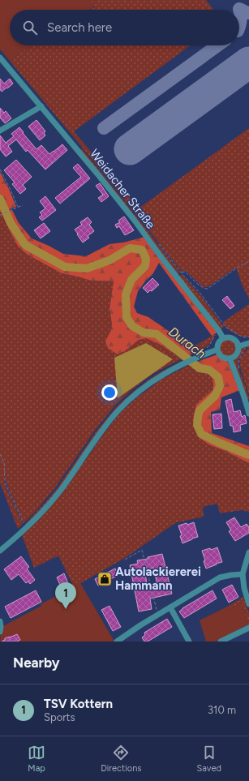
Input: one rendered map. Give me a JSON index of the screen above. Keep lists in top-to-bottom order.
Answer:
{
  "streets": {
    "street": ["Weidacher Straße"]
  },
  "water": ["Durach"],
  "places": {
    "shop": ["Autolackiererei Hammann"]
  },
  "page": {
    "search": "Search here",
    "pins": "1",
    "heading": "Nearby",
    "list": [
      {
        "mark": "1",
        "name": "TSV Kottern",
        "note": "Sports",
        "value": "310 m"
      }
    ],
    "nav": ["Map", "Directions", "Saved"]
  }
}
